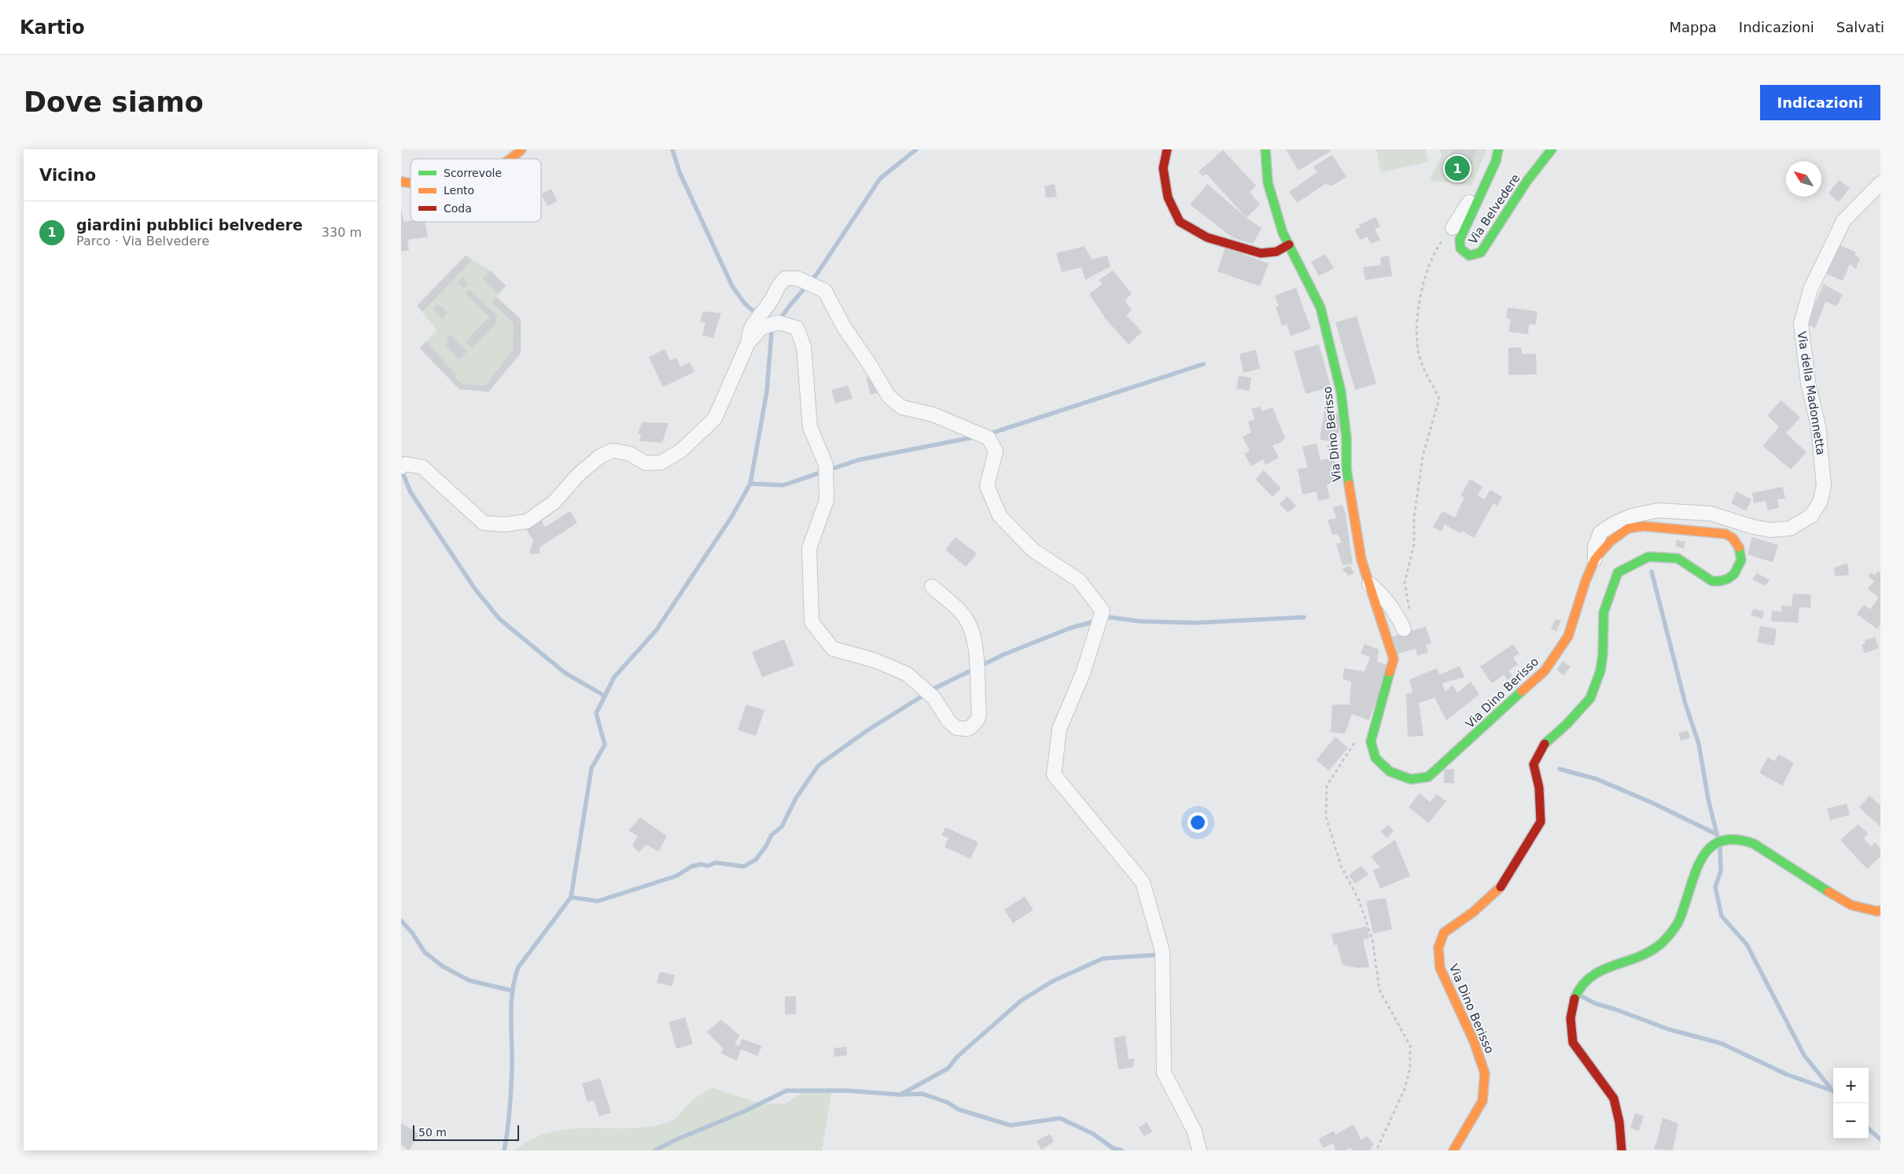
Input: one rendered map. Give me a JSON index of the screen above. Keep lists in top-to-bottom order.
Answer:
{
  "streets": {
    "street": ["Via Belvedere", "Via della Madonnetta", "Via Dino Berisso"]
  },
  "crossings": [
    ["Via della Madonnetta", "Via Dino Berisso"]
  ],
  "legend": ["Scorrevole", "Lento", "Coda"],
  "scale_bar": "50 m",
  "north": "top left",
  "page": {
    "header": "Kartio",
    "nav": ["Mappa", "Indicazioni", "Salvati"],
    "buttons": "Indicazioni",
    "title": "Dove siamo",
    "heading": "Vicino",
    "pins": "1",
    "list": [
      {
        "mark": "1",
        "name": "giardini pubblici belvedere",
        "note": "Parco · Via Belvedere",
        "value": "330 m"
      }
    ],
    "map_buttons": ["+", "−"],
    "scale": "50 m"
  }
}
